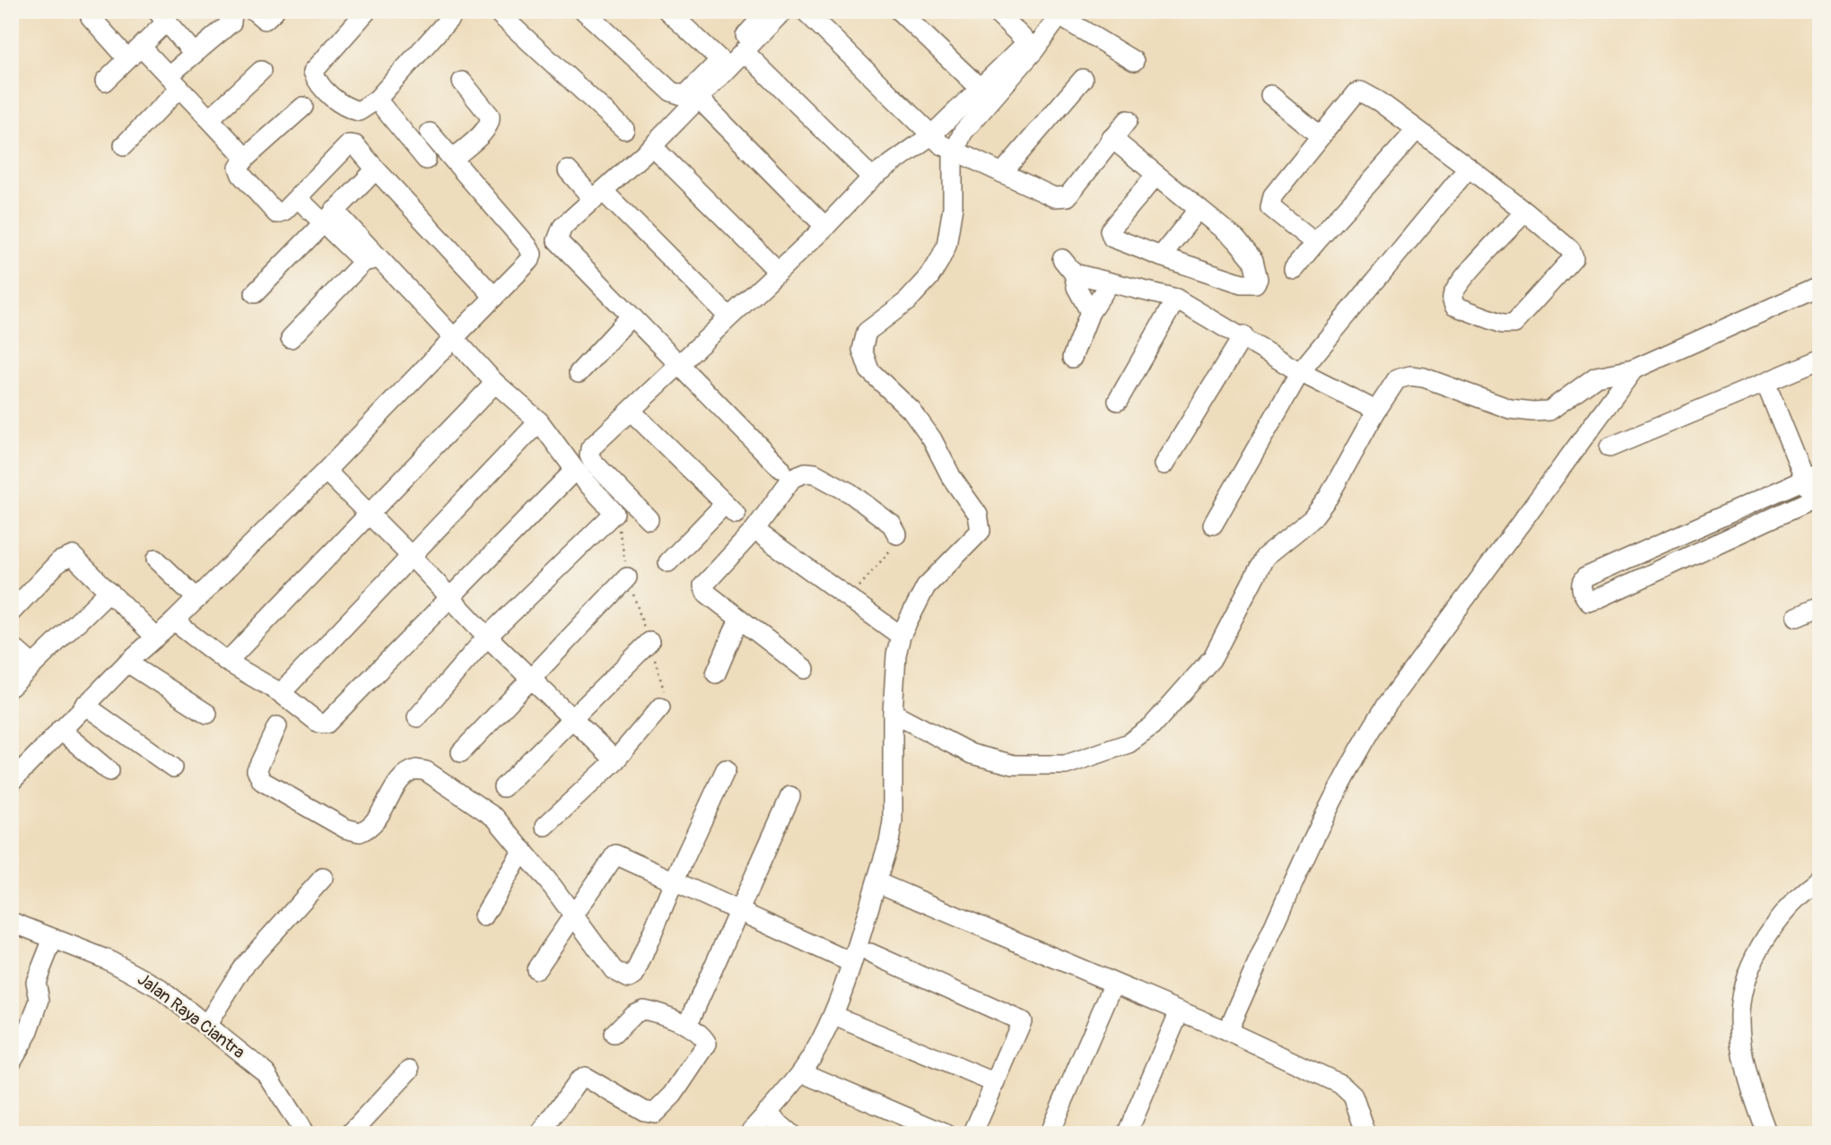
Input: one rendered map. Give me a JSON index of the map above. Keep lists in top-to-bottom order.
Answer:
{
  "streets": {
    "street": ["Jalan Raya Ciantra"]
  }
}
